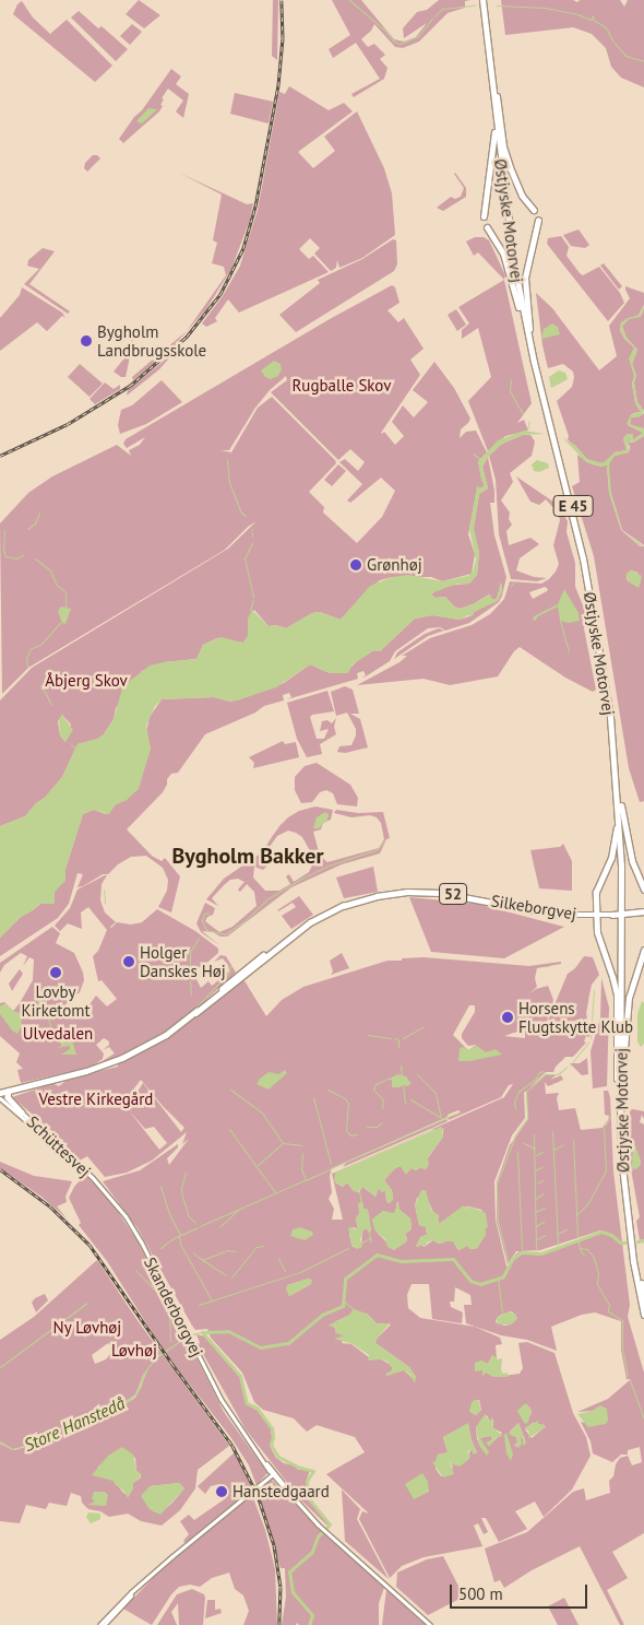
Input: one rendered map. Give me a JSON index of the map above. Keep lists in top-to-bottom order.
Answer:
{
  "streets": {
    "highway": ["Østjyske Motorvej", "E 45"],
    "main road": [
      "52",
      "Silkeborgvej",
      "Schüttesvej",
      "Skanderborgvej"
    ]
  },
  "crossings": [
    ["Silkeborgvej", "Schüttesvej"],
    ["Schüttesvej", "Skanderborgvej"]
  ],
  "districts": ["Bygholm Bakker"],
  "water": ["Store Hanstedå"],
  "parks": [
    "Rugballe Skov",
    "Åbjerg Skov",
    "Ulvedalen",
    "Vestre Kirkegård",
    "Ny Løvhøj",
    "Løvhøj"
  ],
  "places": [
    "Bygholm Landbrugsskole",
    "Grønhøj",
    "Holger Danskes Høj",
    "Lovby Kirketomt",
    "Horsens Flugtskytte Klub",
    "Hanstedgaard"
  ],
  "scale_bar": "500 m"
}
